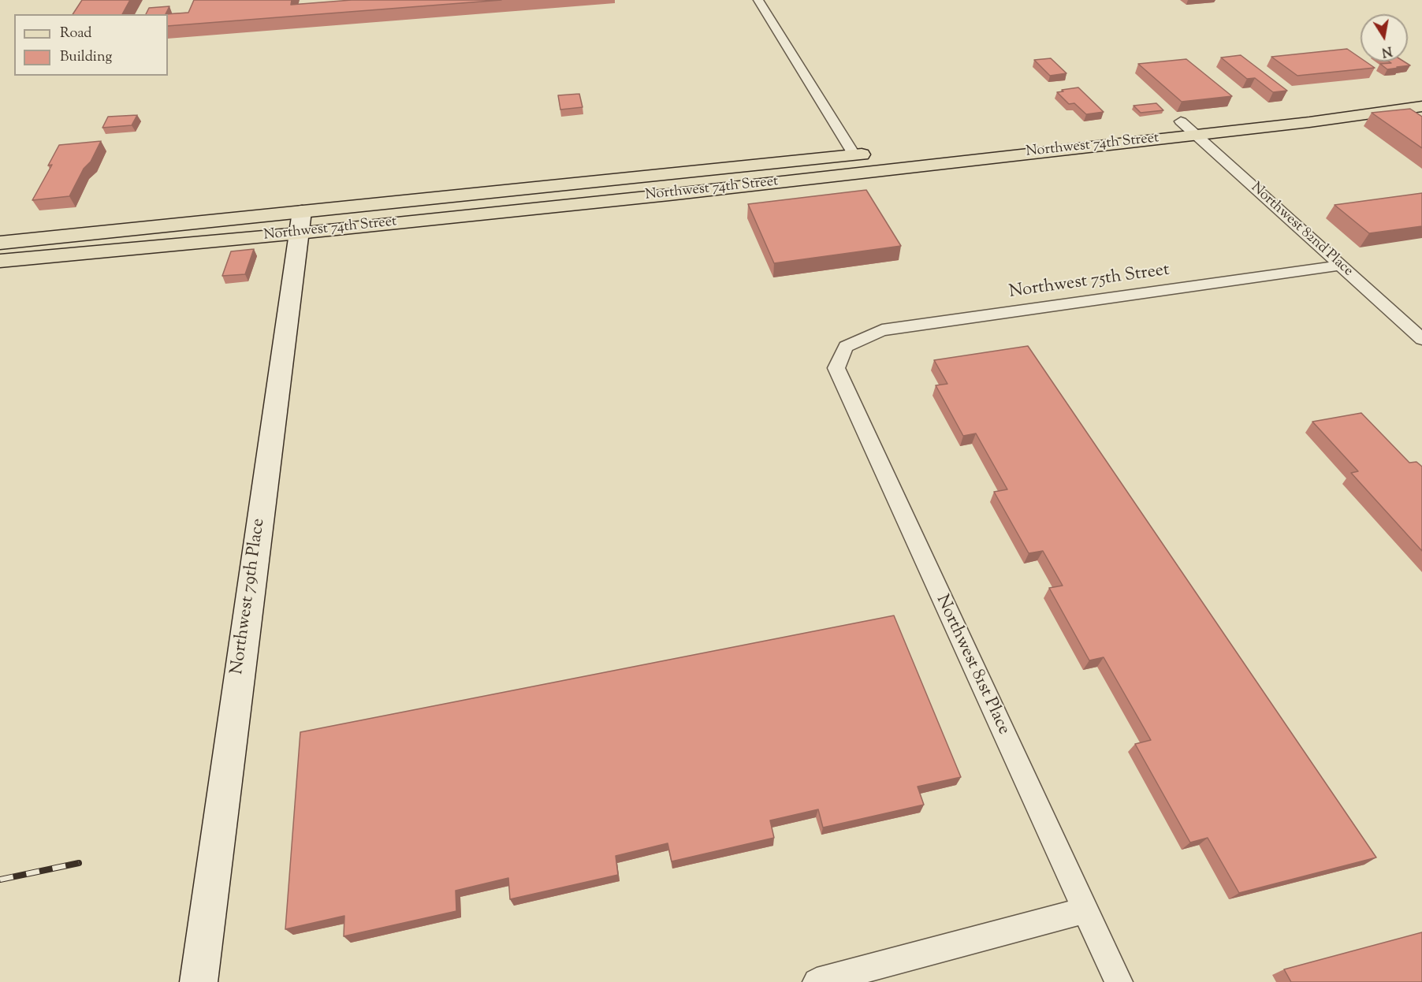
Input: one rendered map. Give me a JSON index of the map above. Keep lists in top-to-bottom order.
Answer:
{
  "streets": {
    "main road": ["Northwest 74th Street", "Northwest 79th Place"],
    "street": ["Northwest 82nd Place", "Northwest 75th Street", "Northwest 81st Place"]
  },
  "crossings": [
    ["Northwest 74th Street", "Northwest 82nd Place"],
    ["Northwest 74th Street", "Northwest 79th Place"],
    ["Northwest 82nd Place", "Northwest 75th Street"],
    ["Northwest 75th Street", "Northwest 81st Place"]
  ],
  "legend": ["Road", "Building"],
  "north": "bottom"
}
